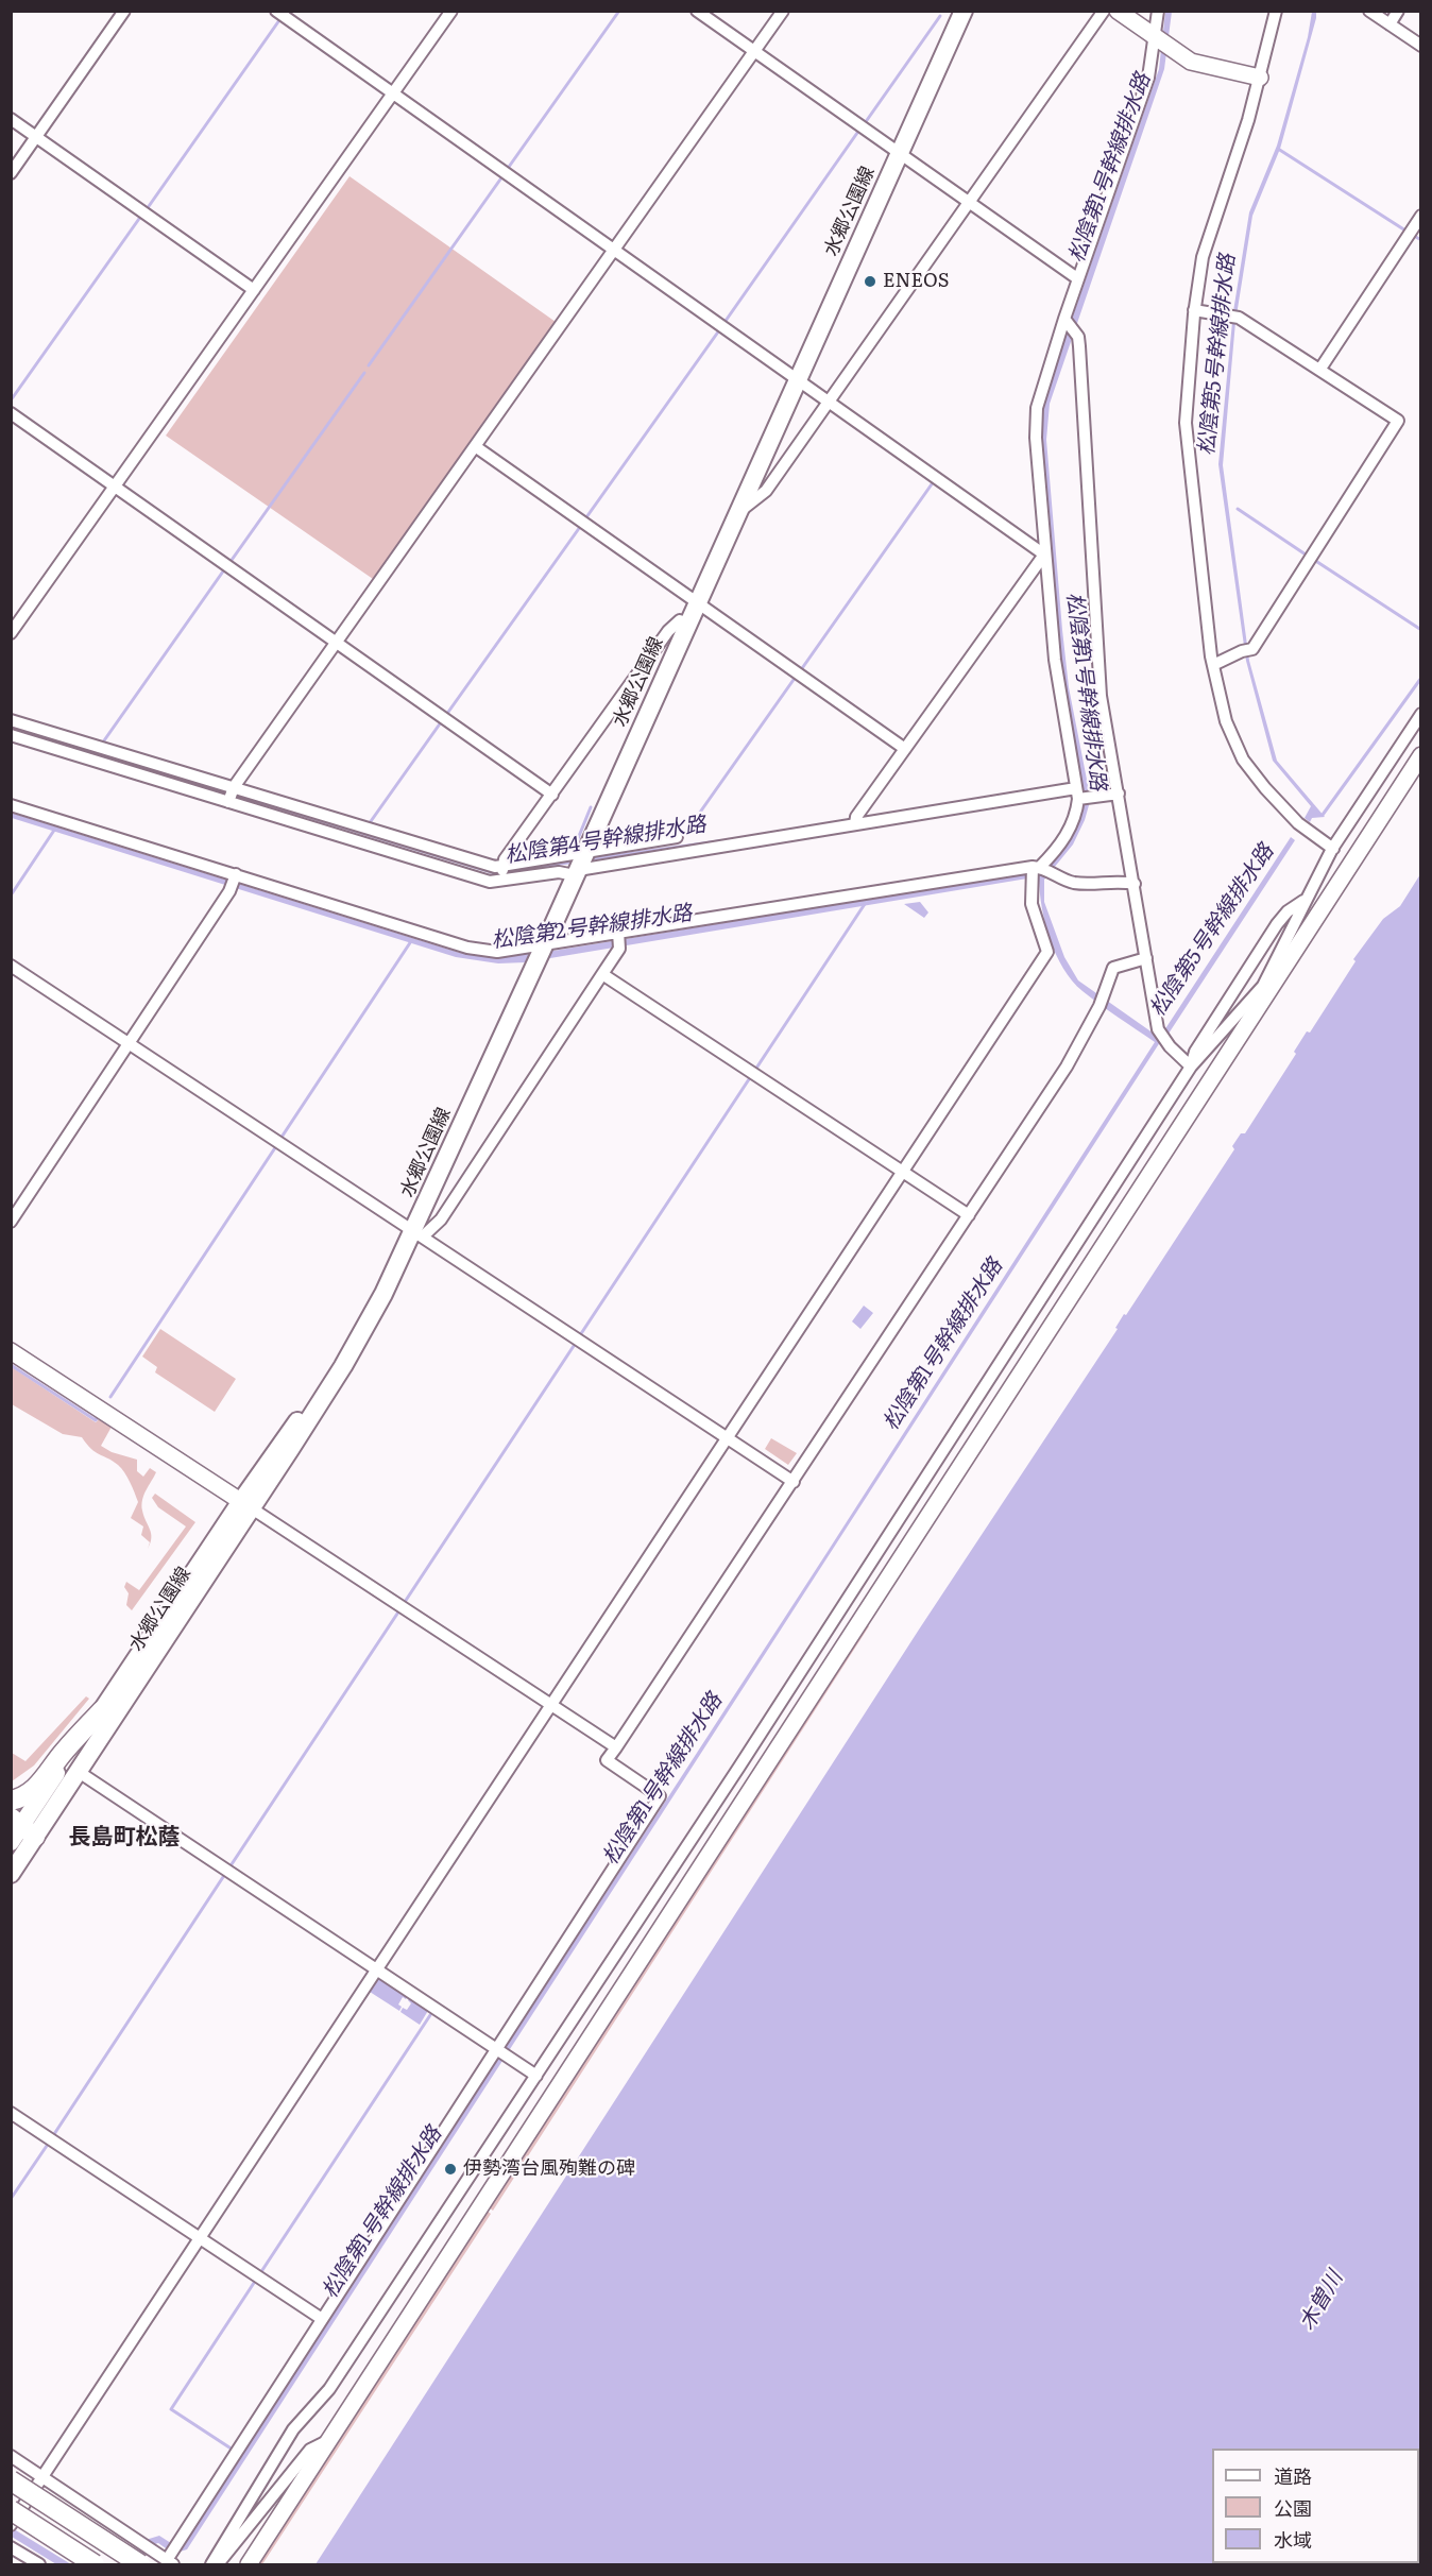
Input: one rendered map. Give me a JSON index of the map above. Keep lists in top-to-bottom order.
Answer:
{
  "streets": {
    "main road": ["水郷公園線"]
  },
  "districts": ["長島町松蔭"],
  "water": [
    "松陰第1号幹線排水路",
    "松陰第5号幹線排水路",
    "松陰第4号幹線排水路",
    "松陰第2号幹線排水路",
    "木曽川"
  ],
  "places": ["ENEOS", "伊勢湾台風殉難の碑"],
  "legend": ["道路", "公園", "水域"]
}
